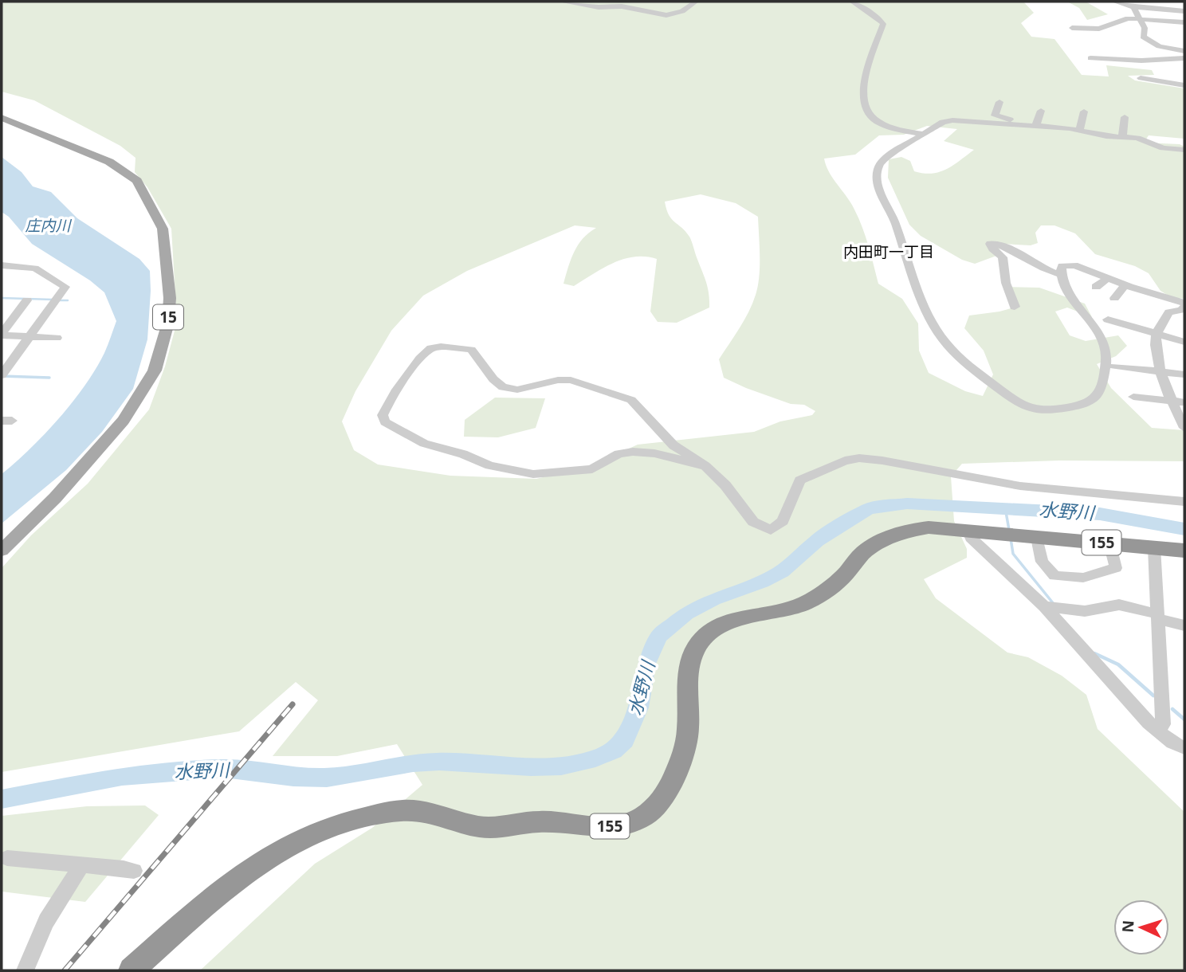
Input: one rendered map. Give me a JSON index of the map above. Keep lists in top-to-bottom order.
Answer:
{
  "streets": {
    "highway": ["155"],
    "main road": ["15"]
  },
  "districts": ["内田町一丁目"],
  "water": ["庄内川", "水野川"],
  "north": "left"
}
